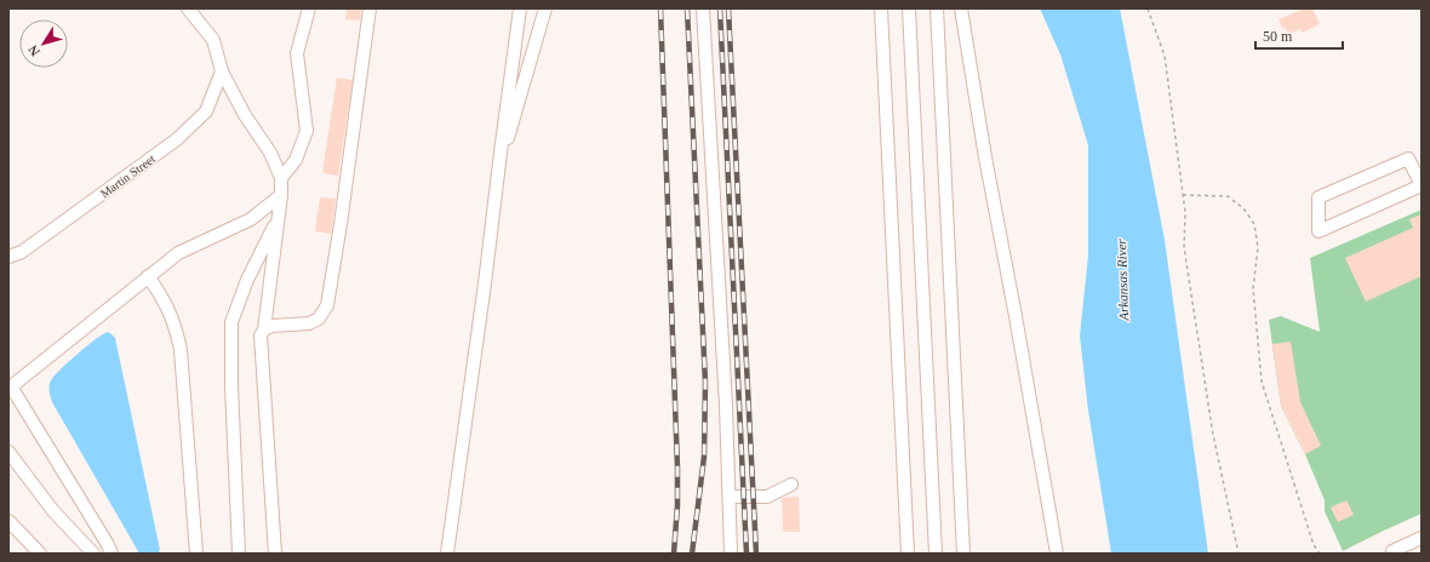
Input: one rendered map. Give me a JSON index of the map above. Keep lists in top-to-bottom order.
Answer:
{
  "streets": {
    "street": ["Martin Street"]
  },
  "water": ["Arkansas River"],
  "scale_bar": "50 m",
  "north": "bottom left"
}
